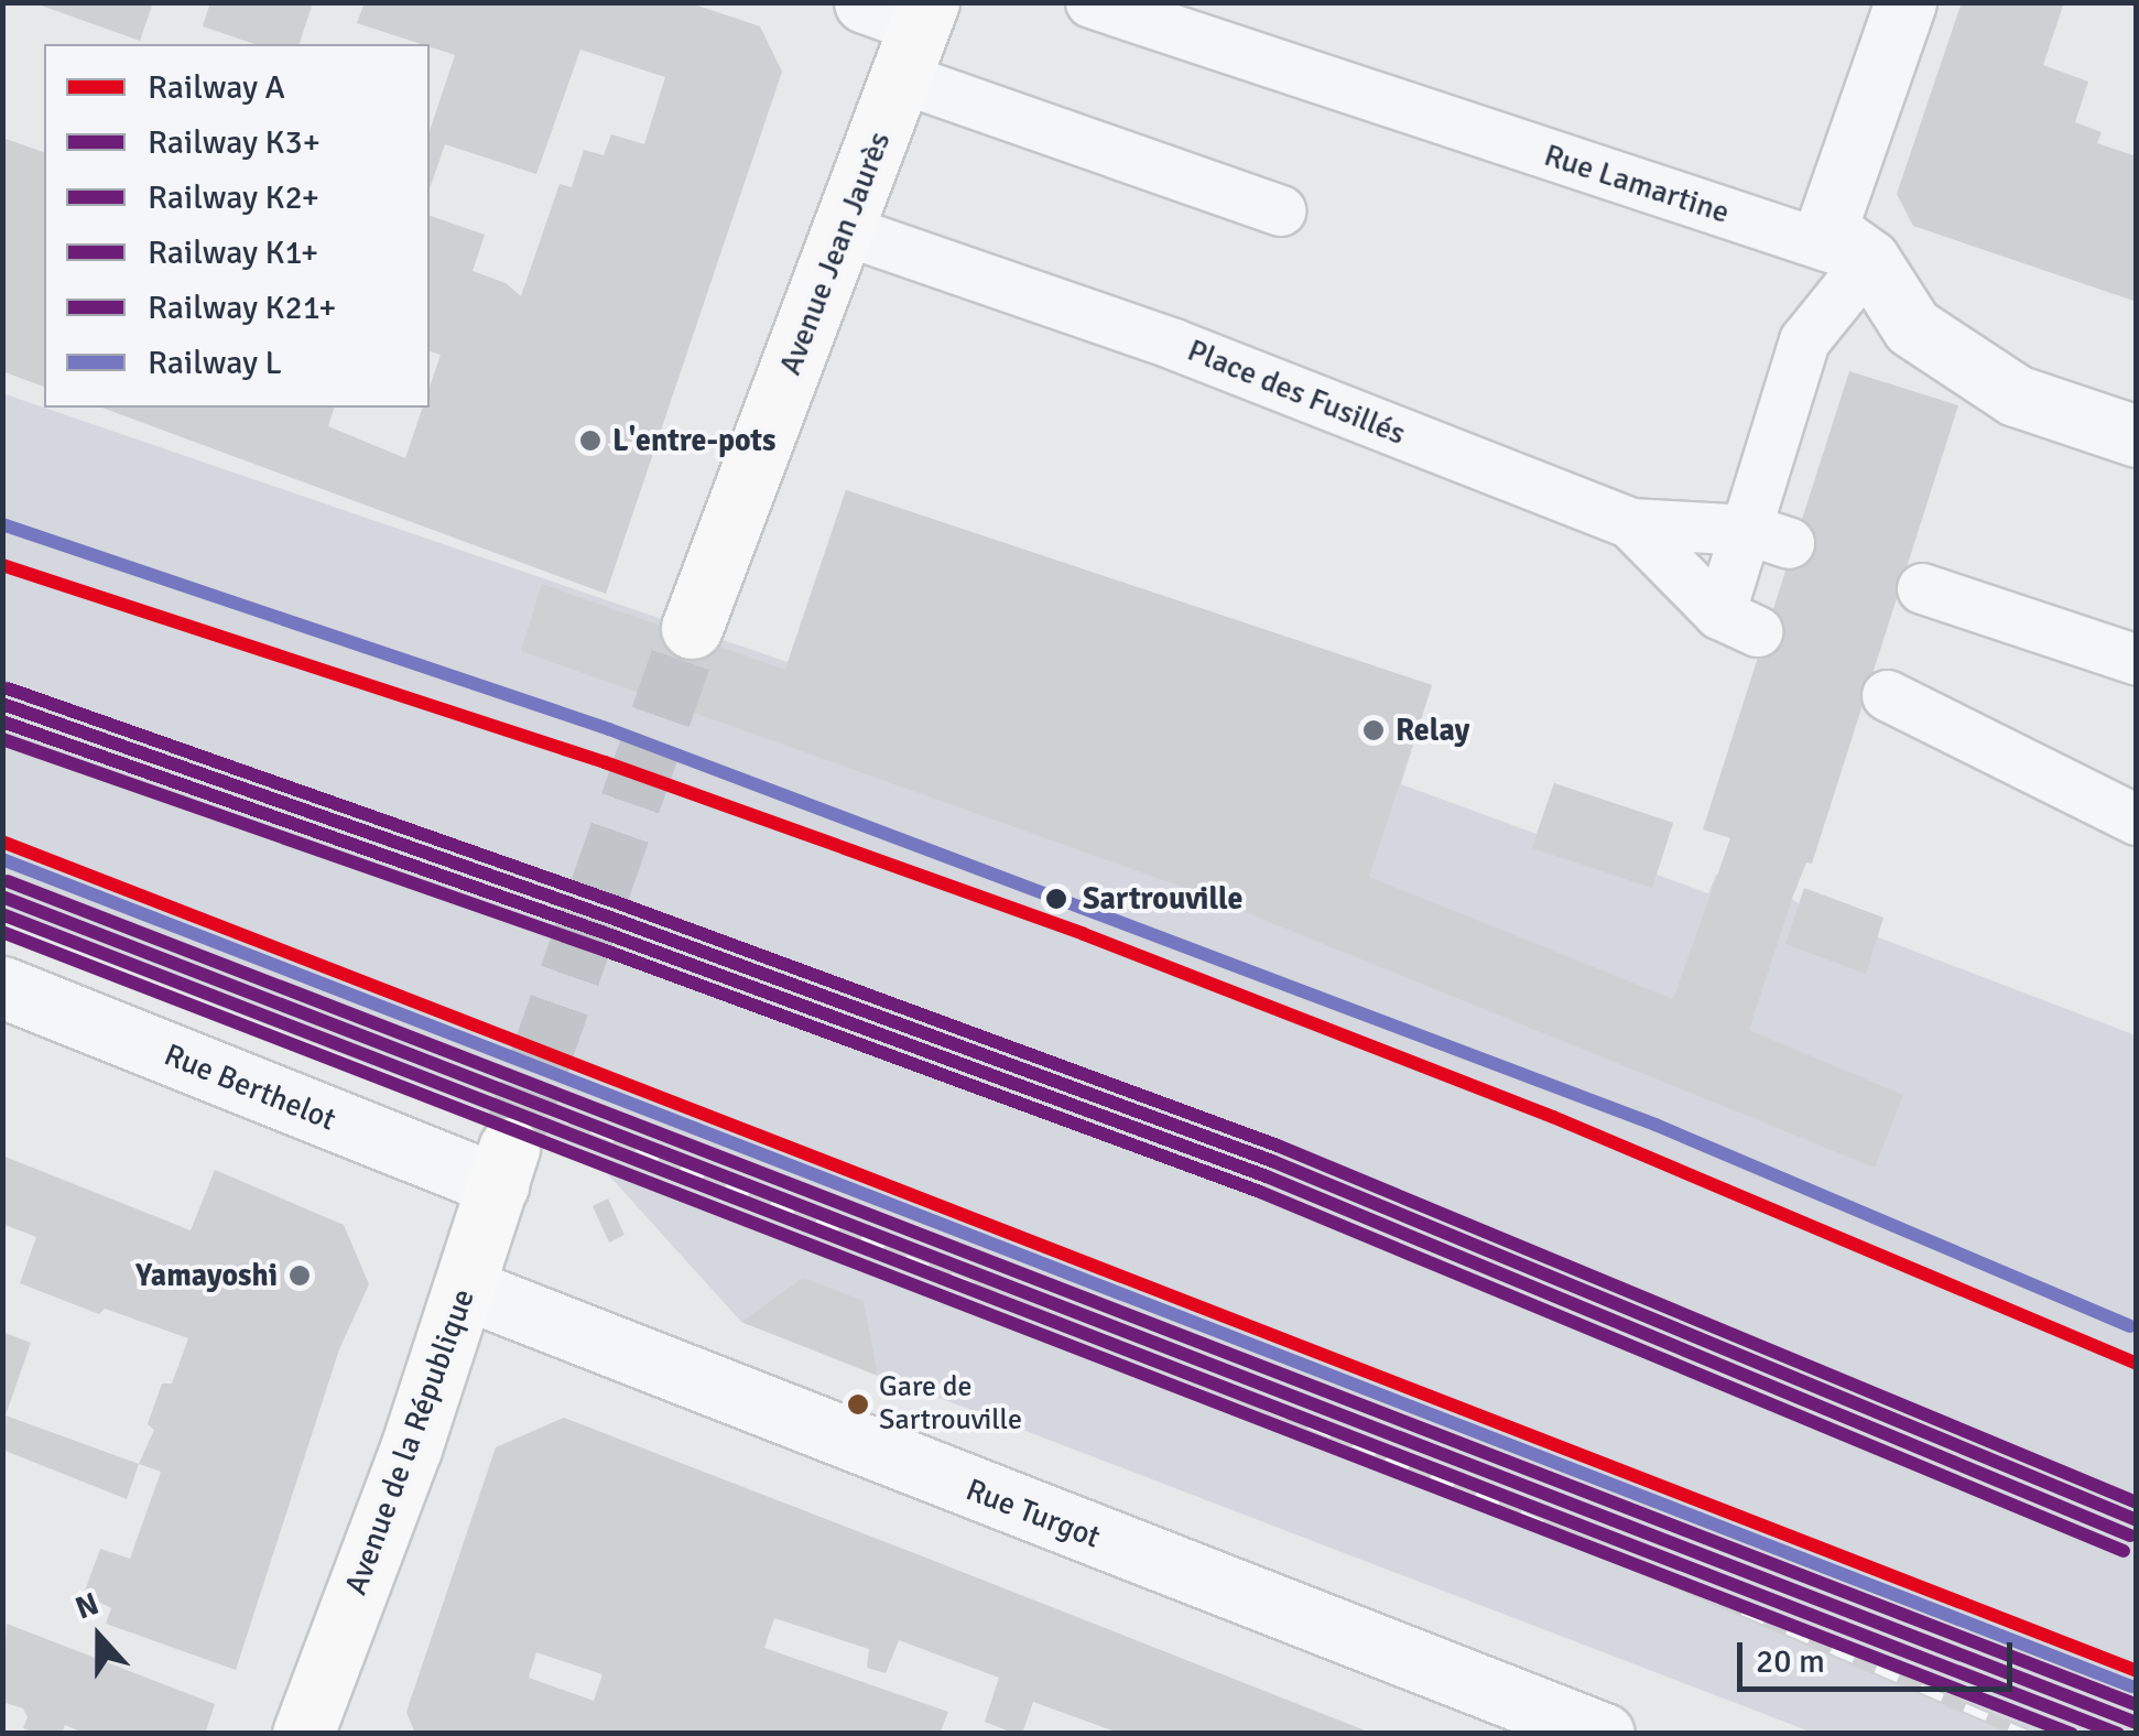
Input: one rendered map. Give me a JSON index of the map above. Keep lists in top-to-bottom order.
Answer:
{
  "streets": {
    "main road": ["Avenue Jean Jaurès", "Avenue de la République"],
    "street": ["Rue Berthelot", "Rue Turgot"],
    "lane": ["Rue Lamartine", "Place des Fusillés"]
  },
  "crossings": [
    ["Avenue Jean Jaurès", "Place des Fusillés"],
    ["Rue Berthelot", "Avenue de la République"],
    ["Avenue de la République", "Rue Turgot"]
  ],
  "places": [
    "L'entre-pots",
    "Relay",
    "Sartrouville",
    "Yamayoshi",
    "Gare de Sartrouville"
  ],
  "lines": [
    "rail line L",
    "rail line A",
    "rail line K1+",
    "rail line K3+",
    "rail line K2+",
    "rail line K21+"
  ],
  "legend": [
    "Railway A",
    "Railway K3+",
    "Railway K2+",
    "Railway K1+",
    "Railway K21+",
    "Railway L"
  ],
  "scale_bar": "20 m",
  "north": "top"
}
